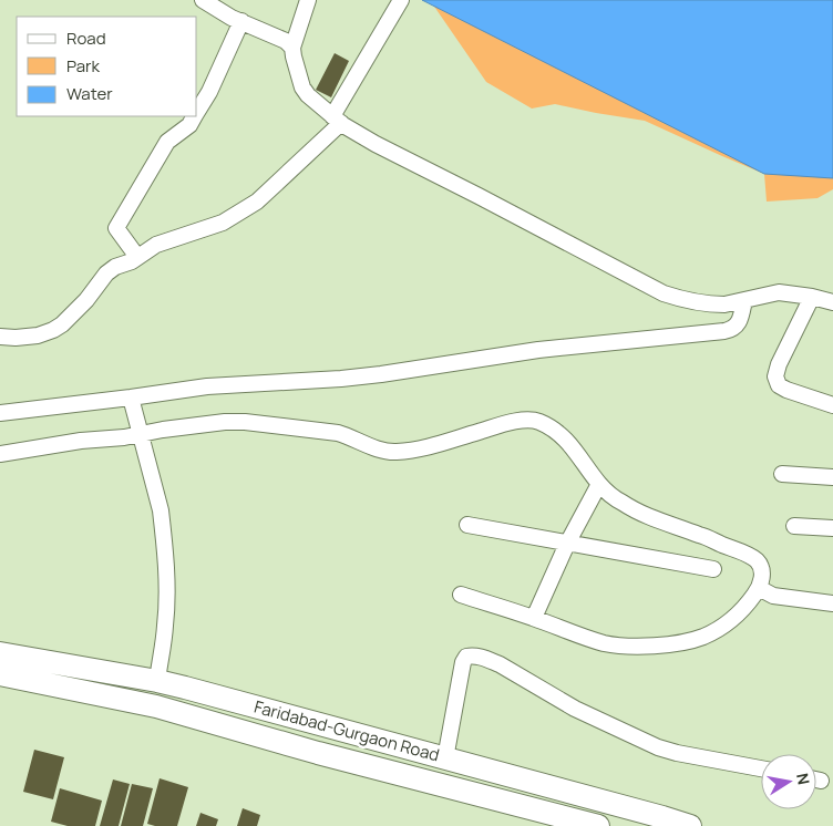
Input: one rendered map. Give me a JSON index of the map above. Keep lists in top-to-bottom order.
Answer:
{
  "streets": {
    "main road": ["Faridabad-Gurgaon Road"]
  },
  "legend": ["Road", "Park", "Water"],
  "north": "right"
}
